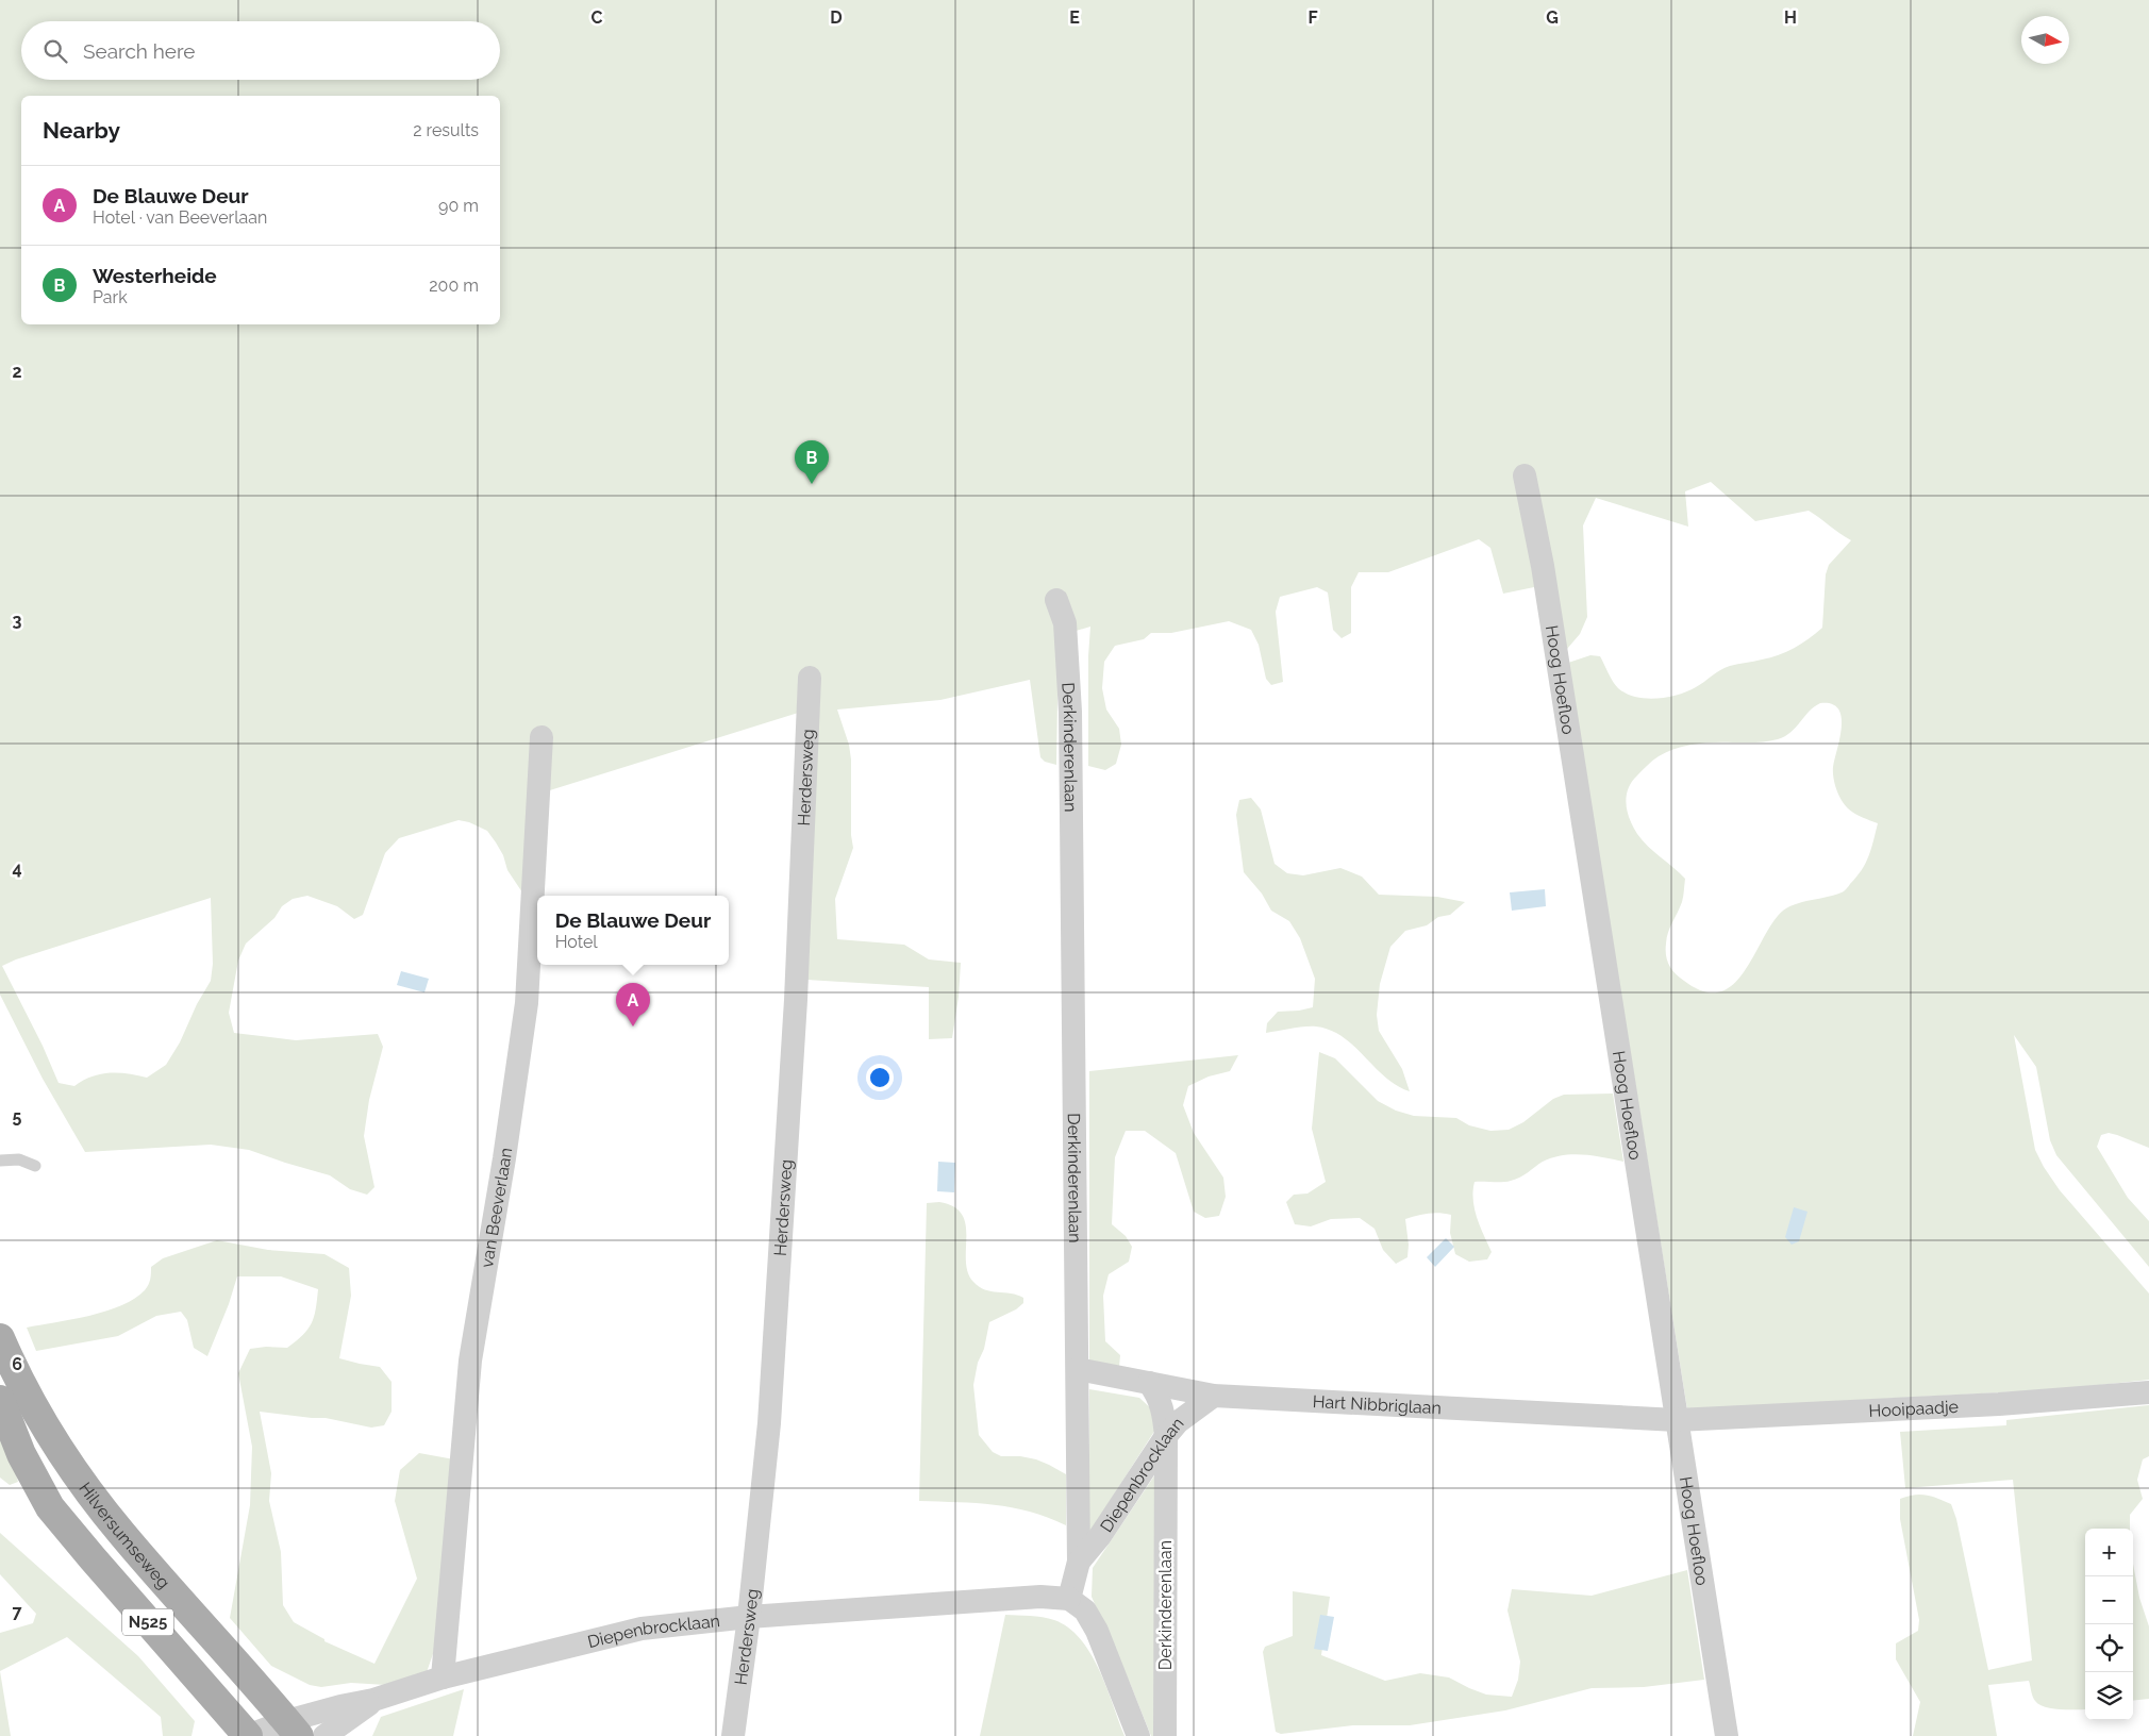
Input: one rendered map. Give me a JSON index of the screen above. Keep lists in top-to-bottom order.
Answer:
{
  "streets": {
    "main road": ["Hilversumseweg", "N525"],
    "street": [
      "Hoog Hoefloo",
      "Derkinderenlaan",
      "Herdersweg",
      "van Beeverlaan",
      "Hart Nibbriglaan",
      "Hooipaadje",
      "Diepenbrocklaan"
    ]
  },
  "crossings": [
    ["Hoog Hoefloo", "Hart Nibbriglaan"],
    ["Hoog Hoefloo", "Hooipaadje"],
    ["Derkinderenlaan", "Hart Nibbriglaan"],
    ["Derkinderenlaan", "Diepenbrocklaan"],
    ["Herdersweg", "Diepenbrocklaan"],
    ["van Beeverlaan", "Diepenbrocklaan"],
    ["Hart Nibbriglaan", "Hooipaadje"],
    ["Hart Nibbriglaan", "Diepenbrocklaan"],
    ["Diepenbrocklaan", "Hilversumseweg"],
    ["Diepenbrocklaan", "N525"]
  ],
  "north": "right",
  "page": {
    "search": "Search here",
    "heading": ["Nearby", "2 results"],
    "list": [
      {
        "mark": "A",
        "name": "De Blauwe Deur",
        "note": "Hotel · van Beeverlaan",
        "value": "90 m"
      },
      {
        "mark": "B",
        "name": "Westerheide",
        "note": "Park",
        "value": "200 m"
      }
    ],
    "pins": ["B", "A"],
    "popup": ["De Blauwe Deur", "Hotel"],
    "map_buttons": ["+", "−"]
  },
  "grid": {
    "columns": [
      "C",
      "D",
      "E",
      "F",
      "G",
      "H"
    ],
    "rows": [
      "2",
      "3",
      "4",
      "5",
      "6",
      "7"
    ]
  }
}
